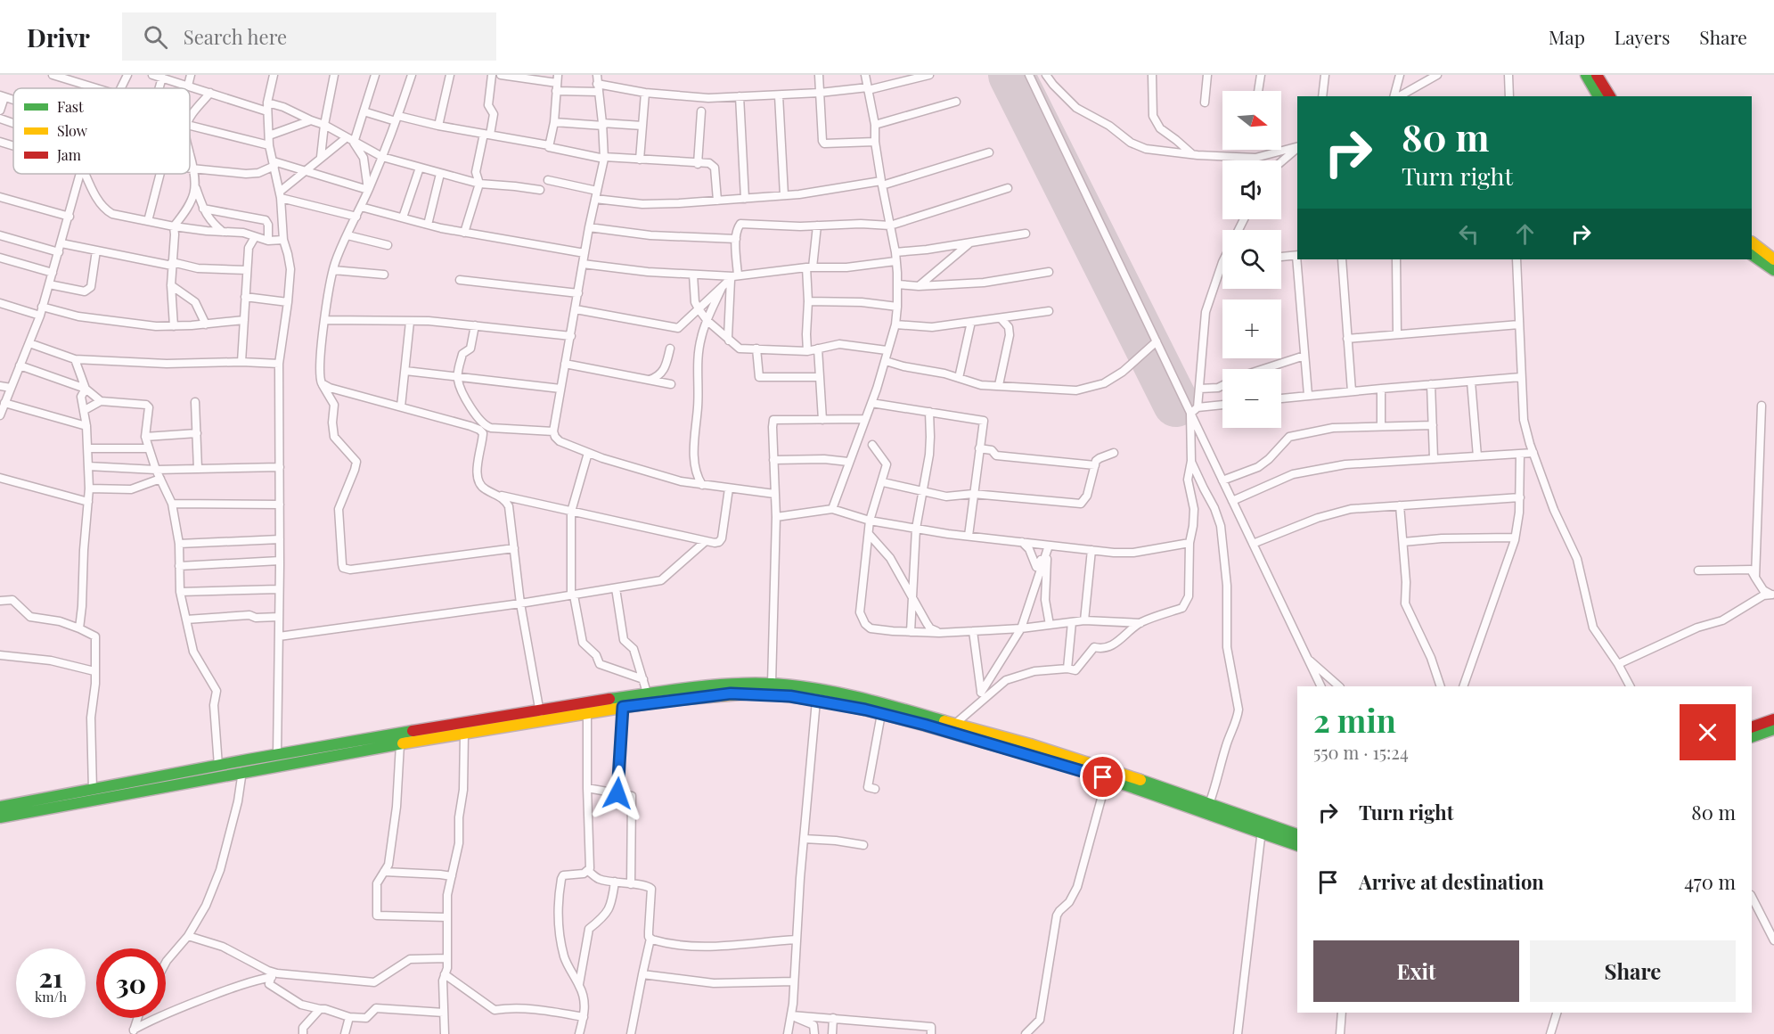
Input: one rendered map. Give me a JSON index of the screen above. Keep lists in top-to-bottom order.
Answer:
{
  "legend": ["Fast", "Slow", "Jam"],
  "north": "right",
  "page": {
    "header": "Drivr",
    "search": "Search here",
    "nav": ["Map", "Layers", "Share"],
    "map_buttons": ["+", "−"],
    "turn": ["80 m", "Turn right"],
    "heading": ["2 min", "550 m · 15:24"],
    "list": [
      {
        "name": "Turn right",
        "value": "80 m"
      },
      {
        "name": "Arrive at destination",
        "value": "470 m"
      }
    ],
    "buttons": ["Exit", "Share"],
    "speed": "21 km/h",
    "limit": "30"
  }
}
